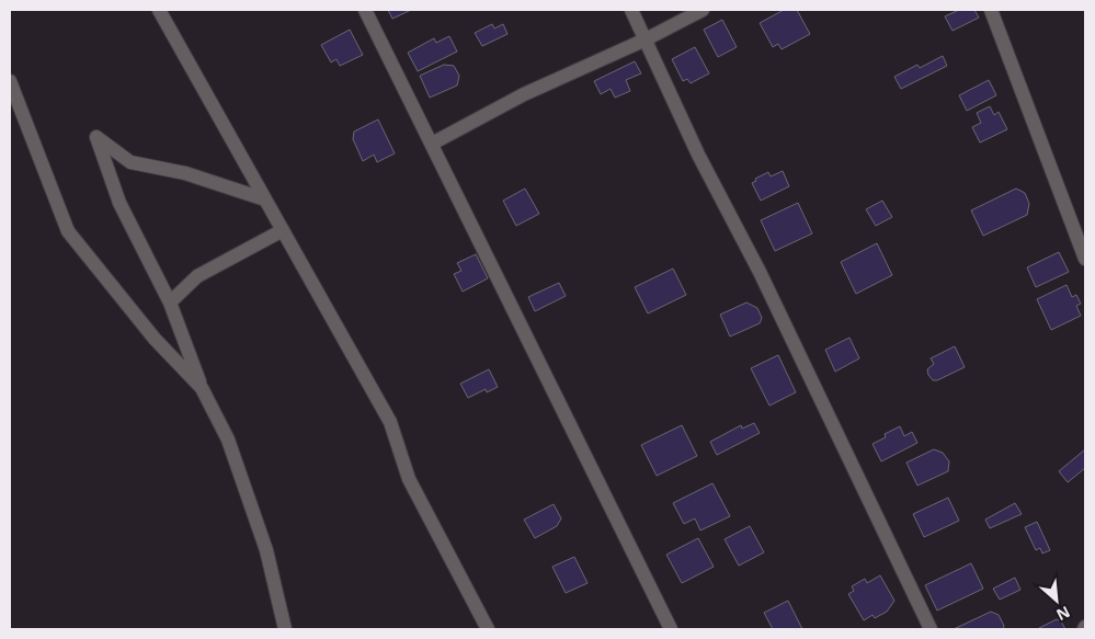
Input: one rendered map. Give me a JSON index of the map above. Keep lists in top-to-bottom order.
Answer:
{
  "north": "bottom right"
}
